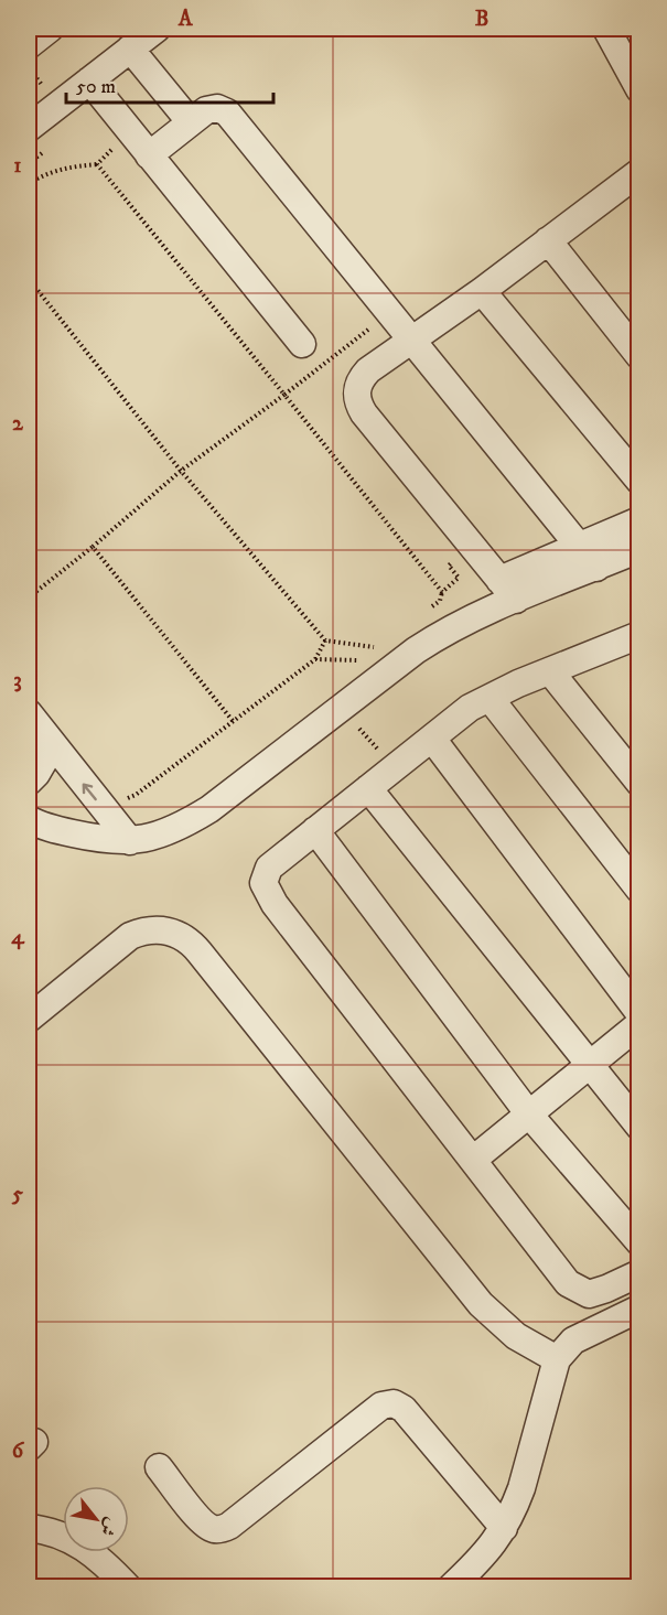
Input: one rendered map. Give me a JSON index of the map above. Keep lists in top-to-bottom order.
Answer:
{
  "scale_bar": "50 m",
  "north": "bottom right",
  "grid": {
    "columns": ["A", "B"],
    "rows": [
      "1",
      "2",
      "3",
      "4",
      "5",
      "6"
    ]
  }
}
